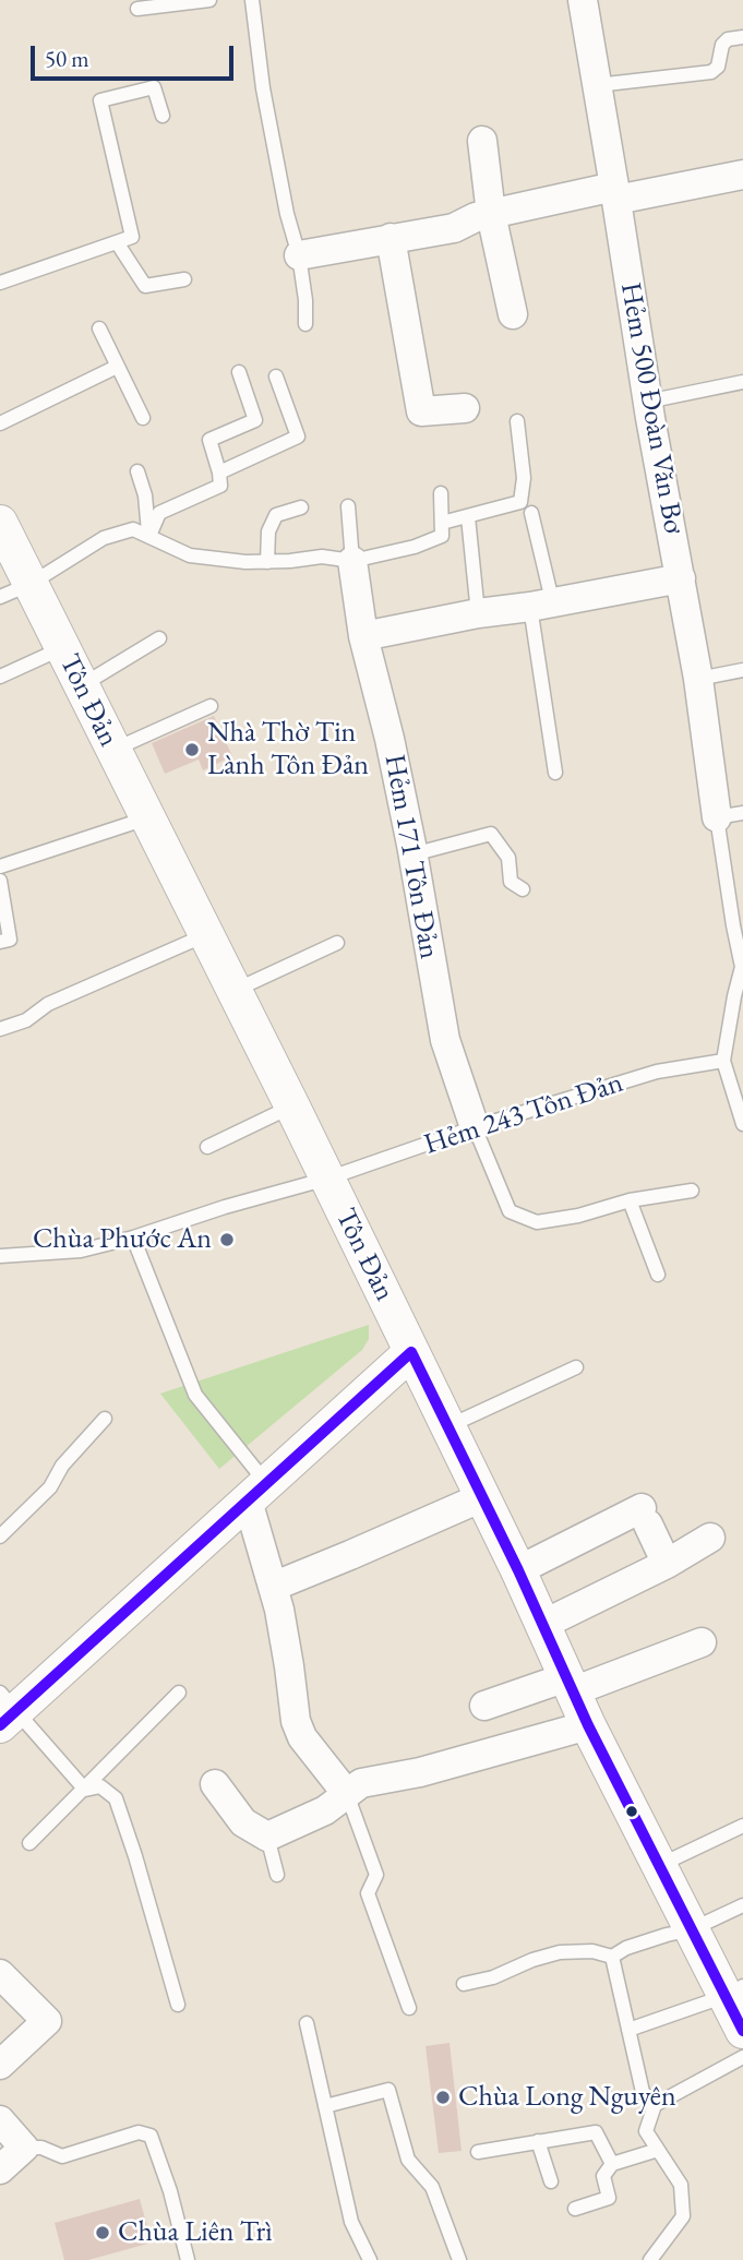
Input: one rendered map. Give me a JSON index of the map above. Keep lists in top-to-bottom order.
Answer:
{
  "streets": {
    "street": ["Hẻm 500 Đoàn Văn Bơ", "Tôn Đản", "Hẻm 171 Tôn Đản"],
    "lane": ["Hẻm 243 Tôn Đản"]
  },
  "crossings": [
    ["Tôn Đản", "Hẻm 243 Tôn Đản"],
    ["Hẻm 171 Tôn Đản", "Hẻm 243 Tôn Đản"]
  ],
  "places": [
    "Nhà Thờ Tin Lành Tôn Đản",
    "Chùa Phước An",
    "Chùa Long Nguyên",
    "Chùa Liên Trì"
  ],
  "scale_bar": "50 m"
}
